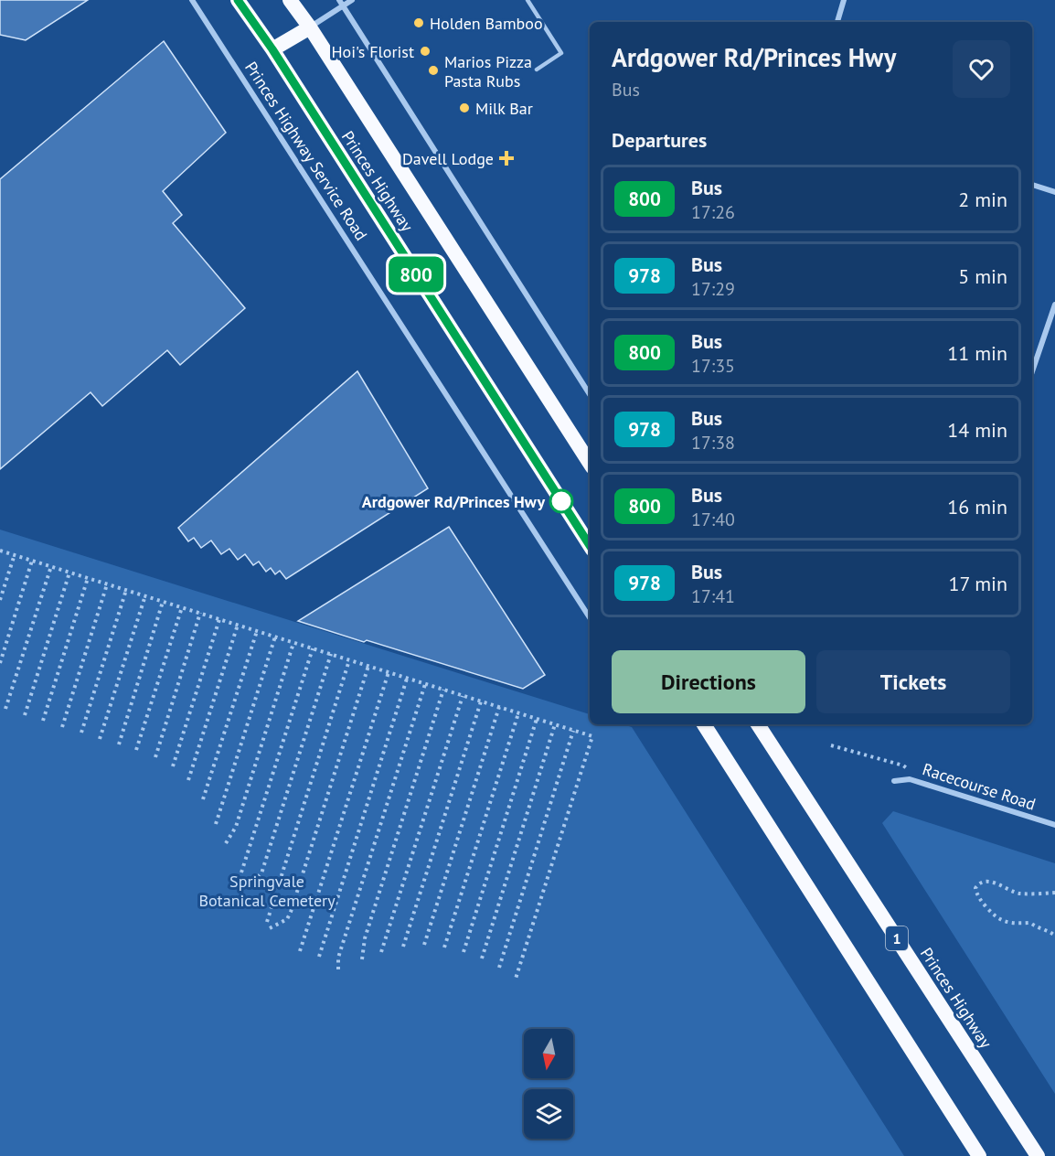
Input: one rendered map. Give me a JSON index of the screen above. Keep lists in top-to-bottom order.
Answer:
{
  "streets": {
    "highway": ["Princes Highway", "1"],
    "street": ["Princes Highway Service Road", "Racecourse Road"]
  },
  "parks": ["Springvale Botanical Cemetery"],
  "places": {
    "other": [
      "Holden Bamboo",
      "Hoi's Florist",
      "Marios Pizza Pasta Rubs",
      "Milk Bar",
      "Ardgower Rd/Princes Hwy"
    ],
    "health": ["Davell Lodge"]
  },
  "lines": ["bus line 800"],
  "north": "bottom",
  "page": {
    "on_map": "800",
    "heading": [
      ["Ardgower Rd/Princes Hwy", "Bus"],
      "Departures"
    ],
    "list": [
      {
        "mark": "800",
        "name": "Bus",
        "note": "17:26",
        "value": "2 min"
      },
      {
        "mark": "978",
        "name": "Bus",
        "note": "17:29",
        "value": "5 min"
      },
      {
        "mark": "800",
        "name": "Bus",
        "note": "17:35",
        "value": "11 min"
      },
      {
        "mark": "978",
        "name": "Bus",
        "note": "17:38",
        "value": "14 min"
      },
      {
        "mark": "800",
        "name": "Bus",
        "note": "17:40",
        "value": "16 min"
      },
      {
        "mark": "978",
        "name": "Bus",
        "note": "17:41",
        "value": "17 min"
      }
    ],
    "buttons": ["Directions", "Tickets"]
  }
}
